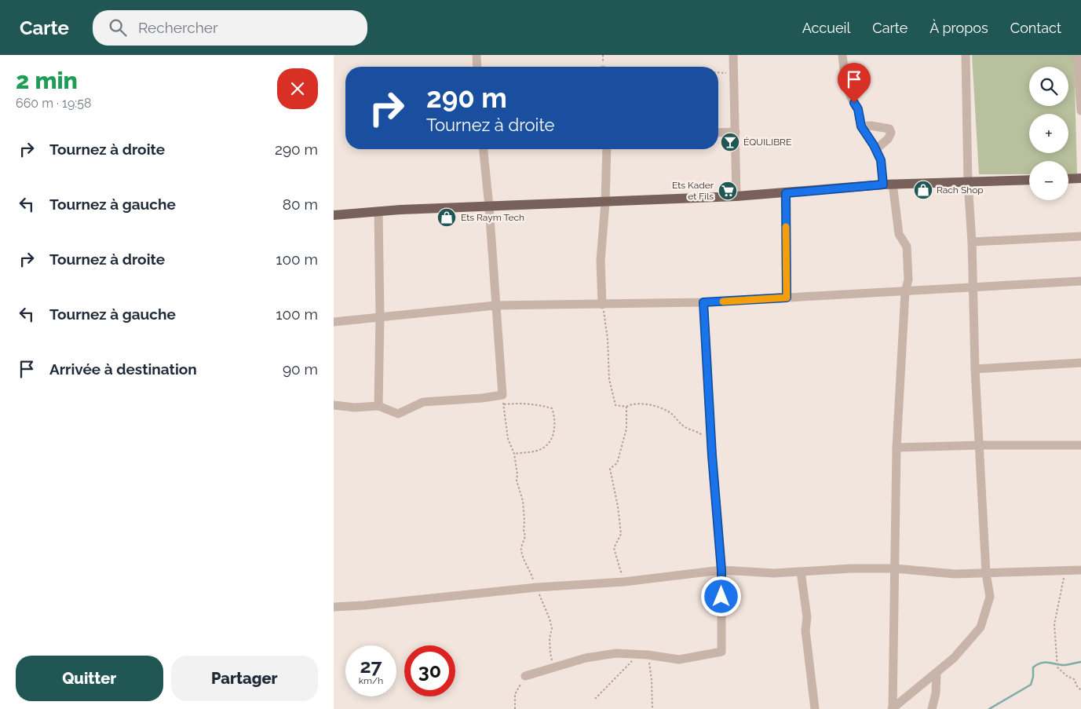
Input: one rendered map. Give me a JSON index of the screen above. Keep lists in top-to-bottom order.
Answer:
{
  "places": {
    "bar": ["ÉQUILIBRE"],
    "shop": ["Rach Shop", "Ets Raym Tech"],
    "supermarket": ["Ets Kader et Fils"]
  },
  "page": {
    "header": "Carte",
    "search": "Rechercher",
    "nav": [
      "Accueil",
      "Carte",
      "À propos",
      "Contact"
    ],
    "heading": ["2 min", "660 m · 19:58"],
    "map_buttons": ["+", "−"],
    "turn": ["290 m", "Tournez à droite"],
    "list": [
      {
        "name": "Tournez à droite",
        "value": "290 m"
      },
      {
        "name": "Tournez à gauche",
        "value": "80 m"
      },
      {
        "name": "Tournez à droite",
        "value": "100 m"
      },
      {
        "name": "Tournez à gauche",
        "value": "100 m"
      },
      {
        "name": "Arrivée à destination",
        "value": "90 m"
      }
    ],
    "speed": "27 km/h",
    "limit": "30",
    "buttons": ["Quitter", "Partager"]
  }
}
